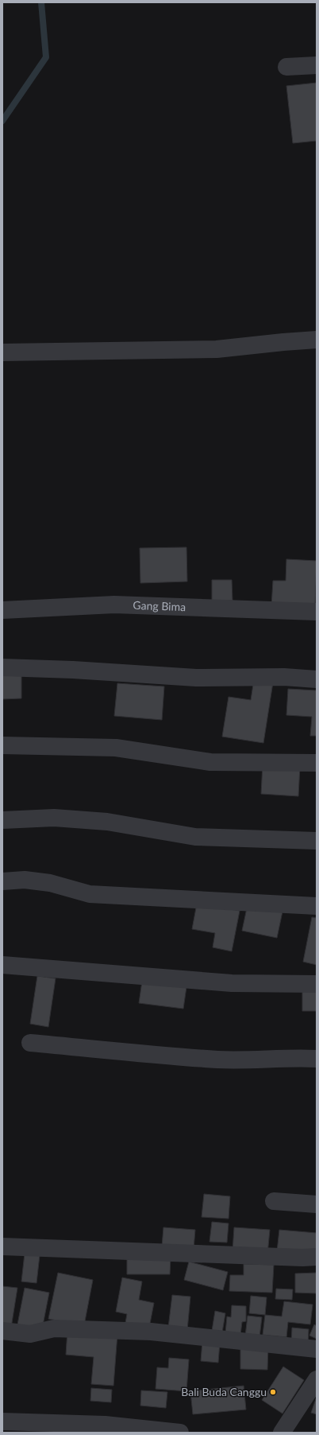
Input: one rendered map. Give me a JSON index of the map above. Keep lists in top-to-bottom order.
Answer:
{
  "streets": {
    "street": ["Gang Bima"]
  },
  "places": ["Bali Buda Canggu"]
}
